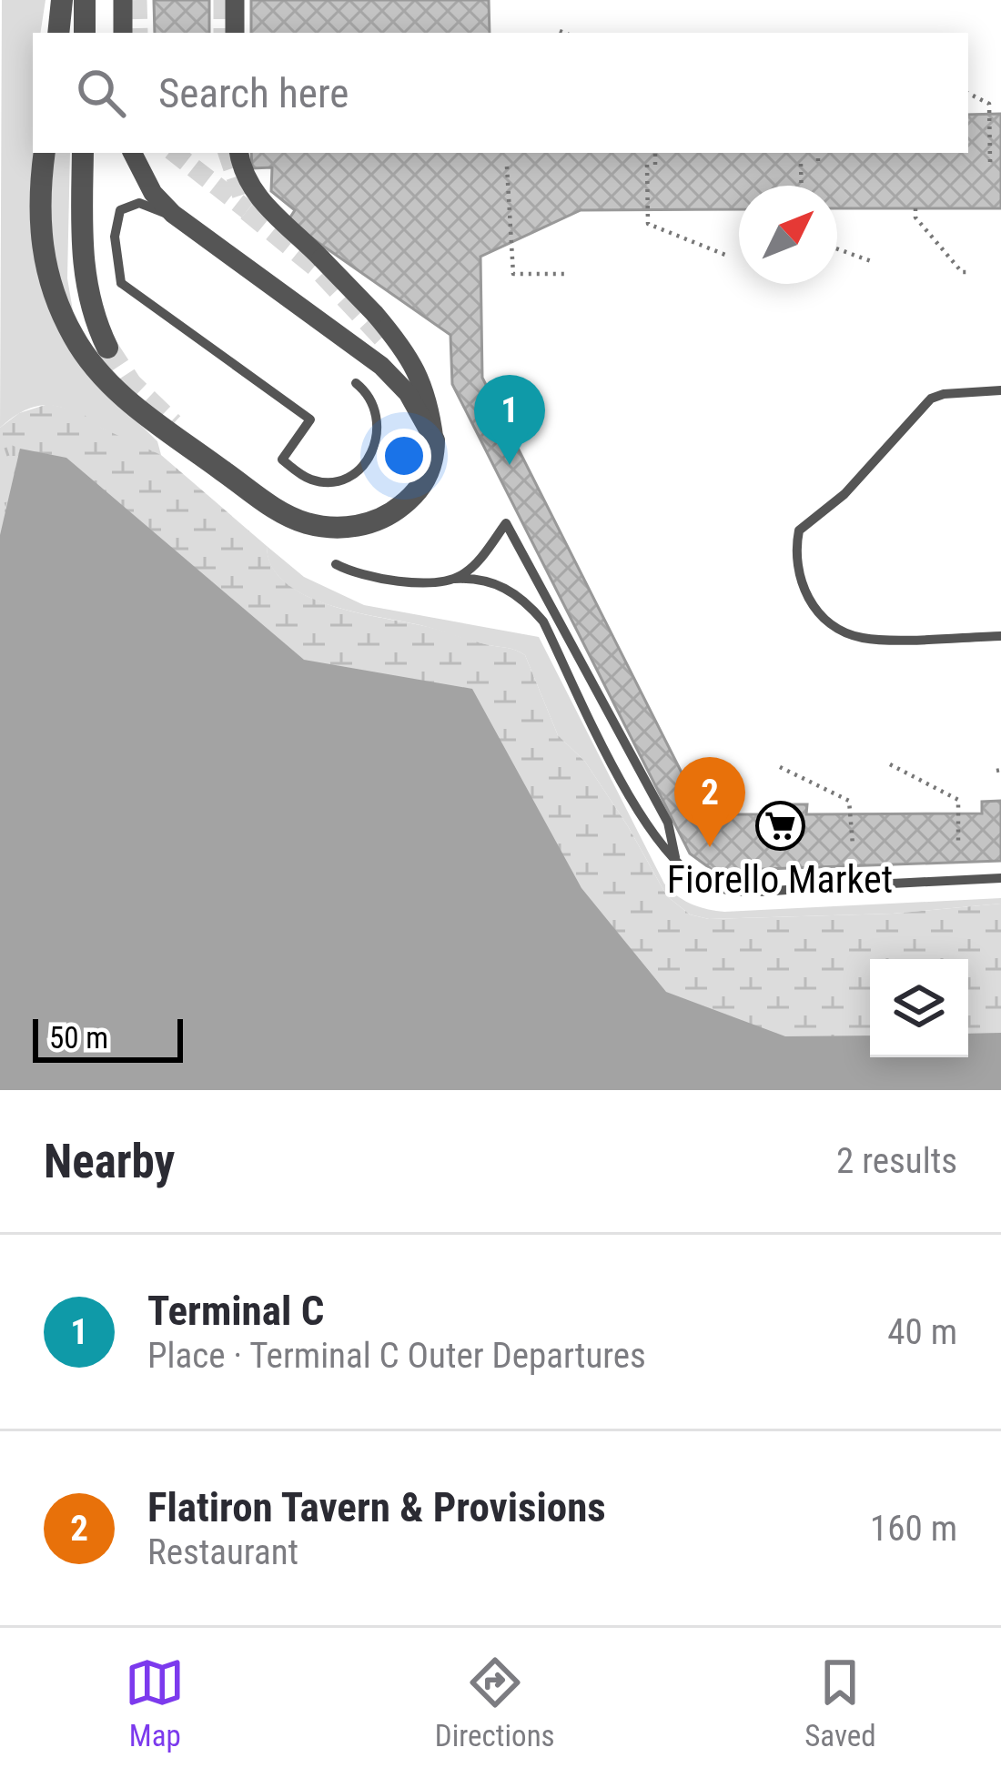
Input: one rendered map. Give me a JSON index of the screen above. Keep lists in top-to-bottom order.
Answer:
{
  "places": {
    "supermarket": ["Fiorello Market"]
  },
  "scale_bar": "50 m",
  "north": "top right",
  "page": {
    "search": "Search here",
    "pins": ["1", "2"],
    "scale": "50 m",
    "heading": ["Nearby", "2 results"],
    "list": [
      {
        "mark": "1",
        "name": "Terminal C",
        "note": "Place · Terminal C Outer Departures",
        "value": "40 m"
      },
      {
        "mark": "2",
        "name": "Flatiron Tavern & Provisions",
        "note": "Restaurant",
        "value": "160 m"
      }
    ],
    "nav": ["Map", "Directions", "Saved"]
  }
}
